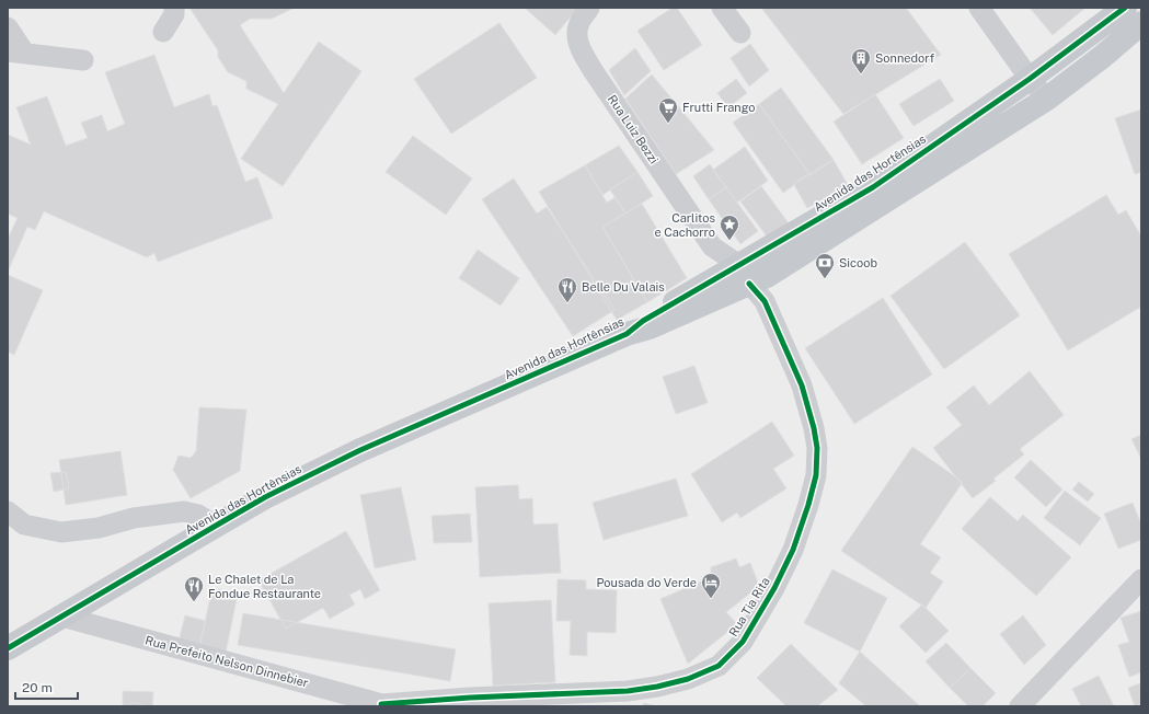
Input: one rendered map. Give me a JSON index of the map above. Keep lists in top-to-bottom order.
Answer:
{
  "streets": {
    "main road": ["Avenida das Hortênsias"],
    "street": ["Rua Luiz Bezzi", "Rua Tia Rita", "Rua Prefeito Nelson Dinnebier"]
  },
  "crossings": [
    ["Rua Luiz Bezzi", "Avenida das Hortênsias"],
    ["Rua Luiz Bezzi", "Rua Tia Rita"],
    ["Avenida das Hortênsias", "Rua Tia Rita"],
    ["Avenida das Hortênsias", "Rua Prefeito Nelson Dinnebier"],
    ["Rua Tia Rita", "Rua Prefeito Nelson Dinnebier"]
  ],
  "places": {
    "building": ["Sonnedorf"],
    "supermarket": ["Frutti Frango"],
    "place": ["Carlitos e Cachorro"],
    "bank": ["Sicoob"],
    "restaurant": ["Belle Du Valais", "Le Chalet de La Fondue Restaurante"],
    "hotel": ["Pousada do Verde"]
  },
  "scale_bar": "20 m"
}
